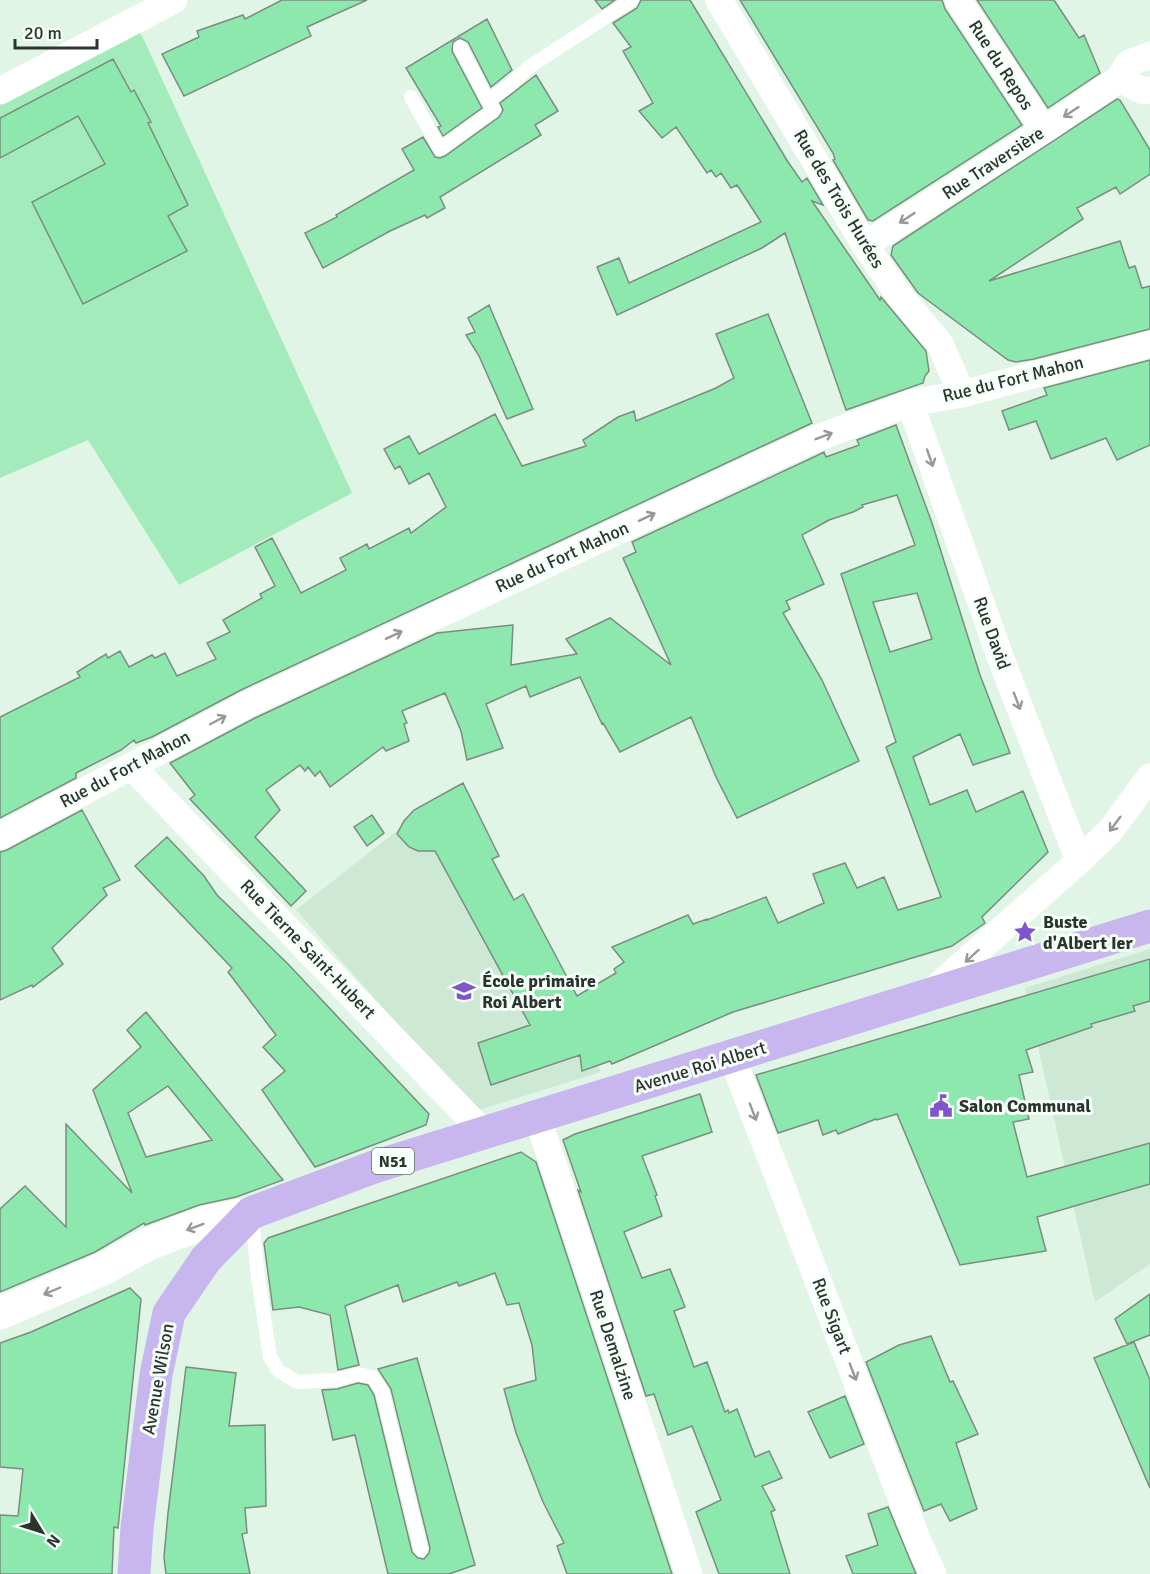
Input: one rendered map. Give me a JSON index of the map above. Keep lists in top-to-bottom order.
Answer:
{
  "streets": {
    "main road": ["Avenue Roi Albert", "N51", "Avenue Wilson"],
    "street": [
      "Rue du Repos",
      "Rue Traversière",
      "Rue des Trois Hurées",
      "Rue du Fort Mahon",
      "Rue David",
      "Rue Tierne Saint-Hubert",
      "Rue Sigart",
      "Rue Demalzine"
    ]
  },
  "crossings": [
    ["Rue du Repos", "Rue Traversière"],
    ["Rue Traversière", "Rue des Trois Hurées"],
    ["Rue des Trois Hurées", "Rue du Fort Mahon"],
    ["Rue du Fort Mahon", "Rue David"],
    ["Rue du Fort Mahon", "Rue Tierne Saint-Hubert"],
    ["Rue Tierne Saint-Hubert", "Avenue Roi Albert"],
    ["Avenue Roi Albert", "Rue Sigart"],
    ["Avenue Roi Albert", "Rue Demalzine"],
    ["Avenue Roi Albert", "Avenue Wilson"]
  ],
  "one_way": [
    "Rue Traversière",
    "Rue du Fort Mahon",
    "Rue David",
    "Rue Sigart"
  ],
  "places": {
    "place": ["Buste d'Albert Ier"],
    "school or university": ["École primaire Roi Albert"],
    "public building": ["Salon Communal"]
  },
  "scale_bar": "20 m",
  "north": "bottom right"
}
